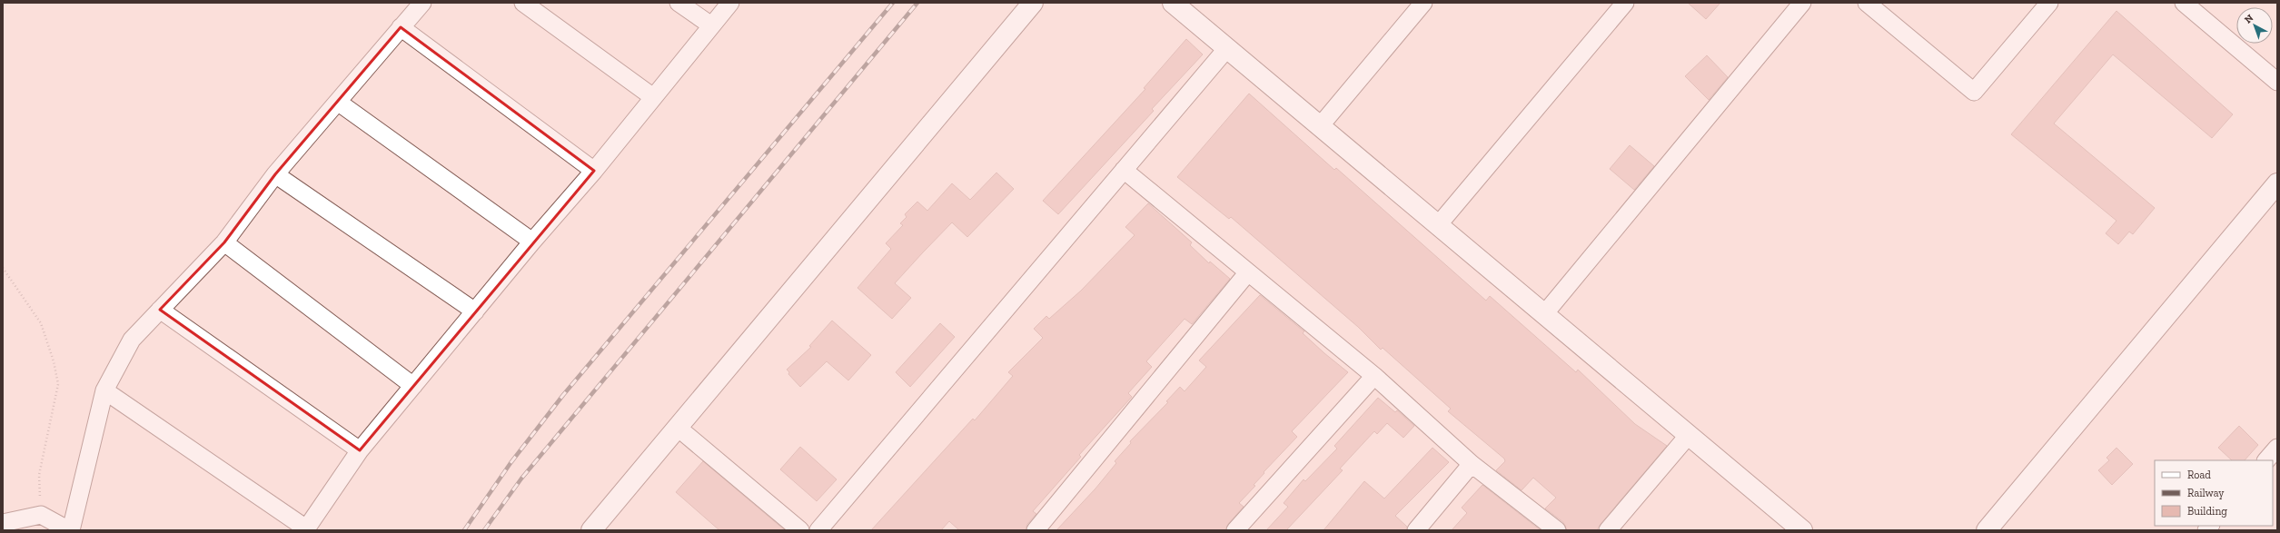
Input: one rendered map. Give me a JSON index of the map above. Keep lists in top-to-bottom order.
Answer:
{
  "legend": ["Road", "Railway", "Building"],
  "north": "top left"
}
